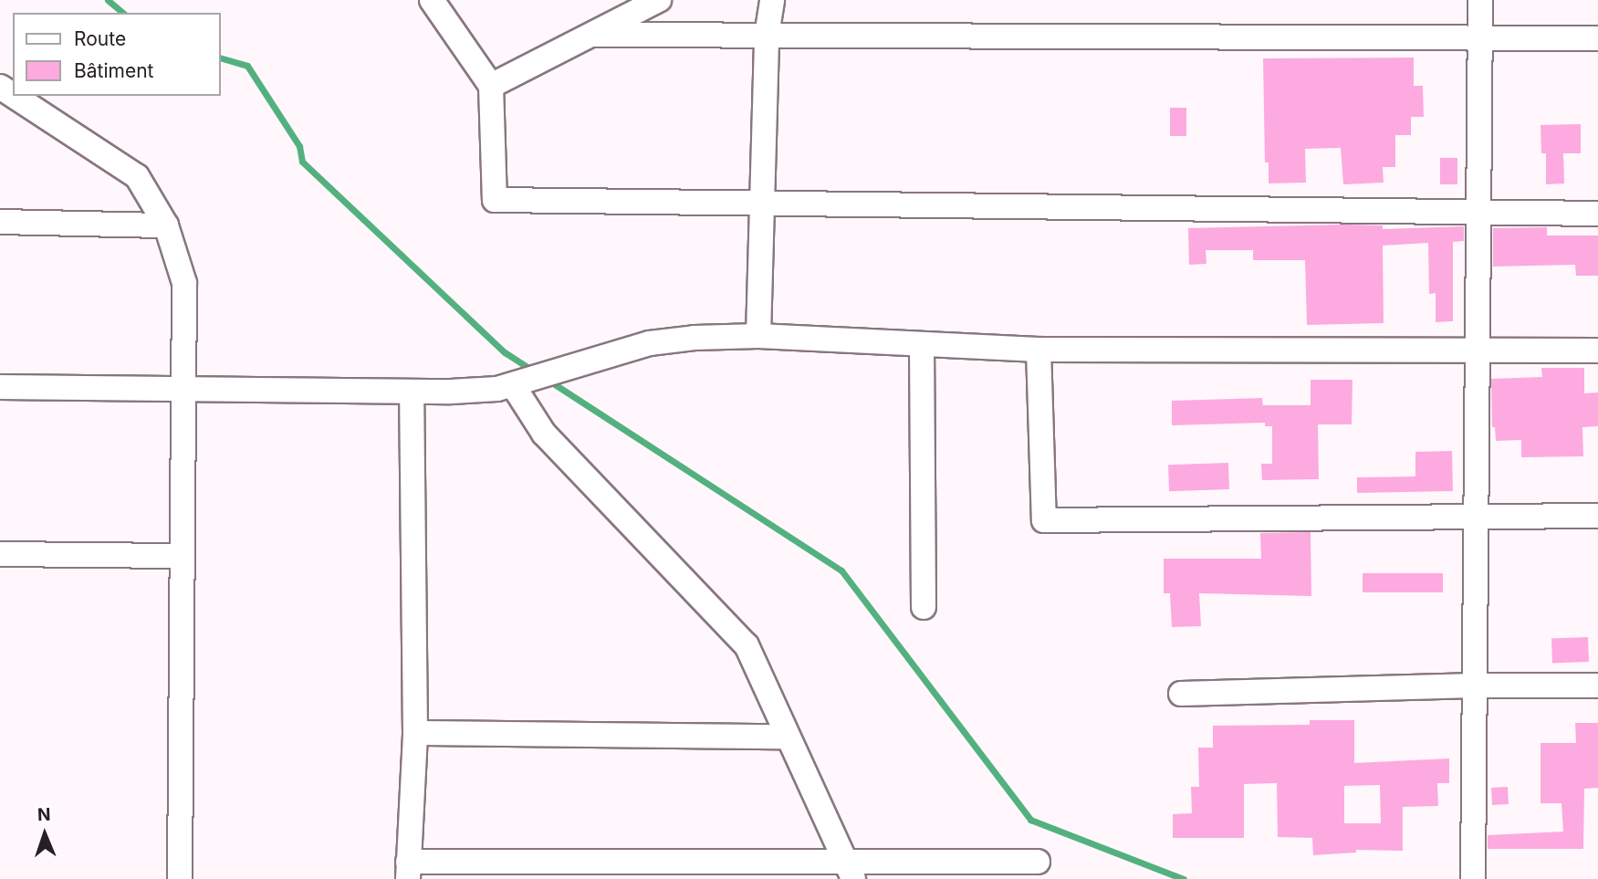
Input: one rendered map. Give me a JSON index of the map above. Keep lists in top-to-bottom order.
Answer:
{
  "legend": ["Route", "Bâtiment"],
  "north": "top"
}
